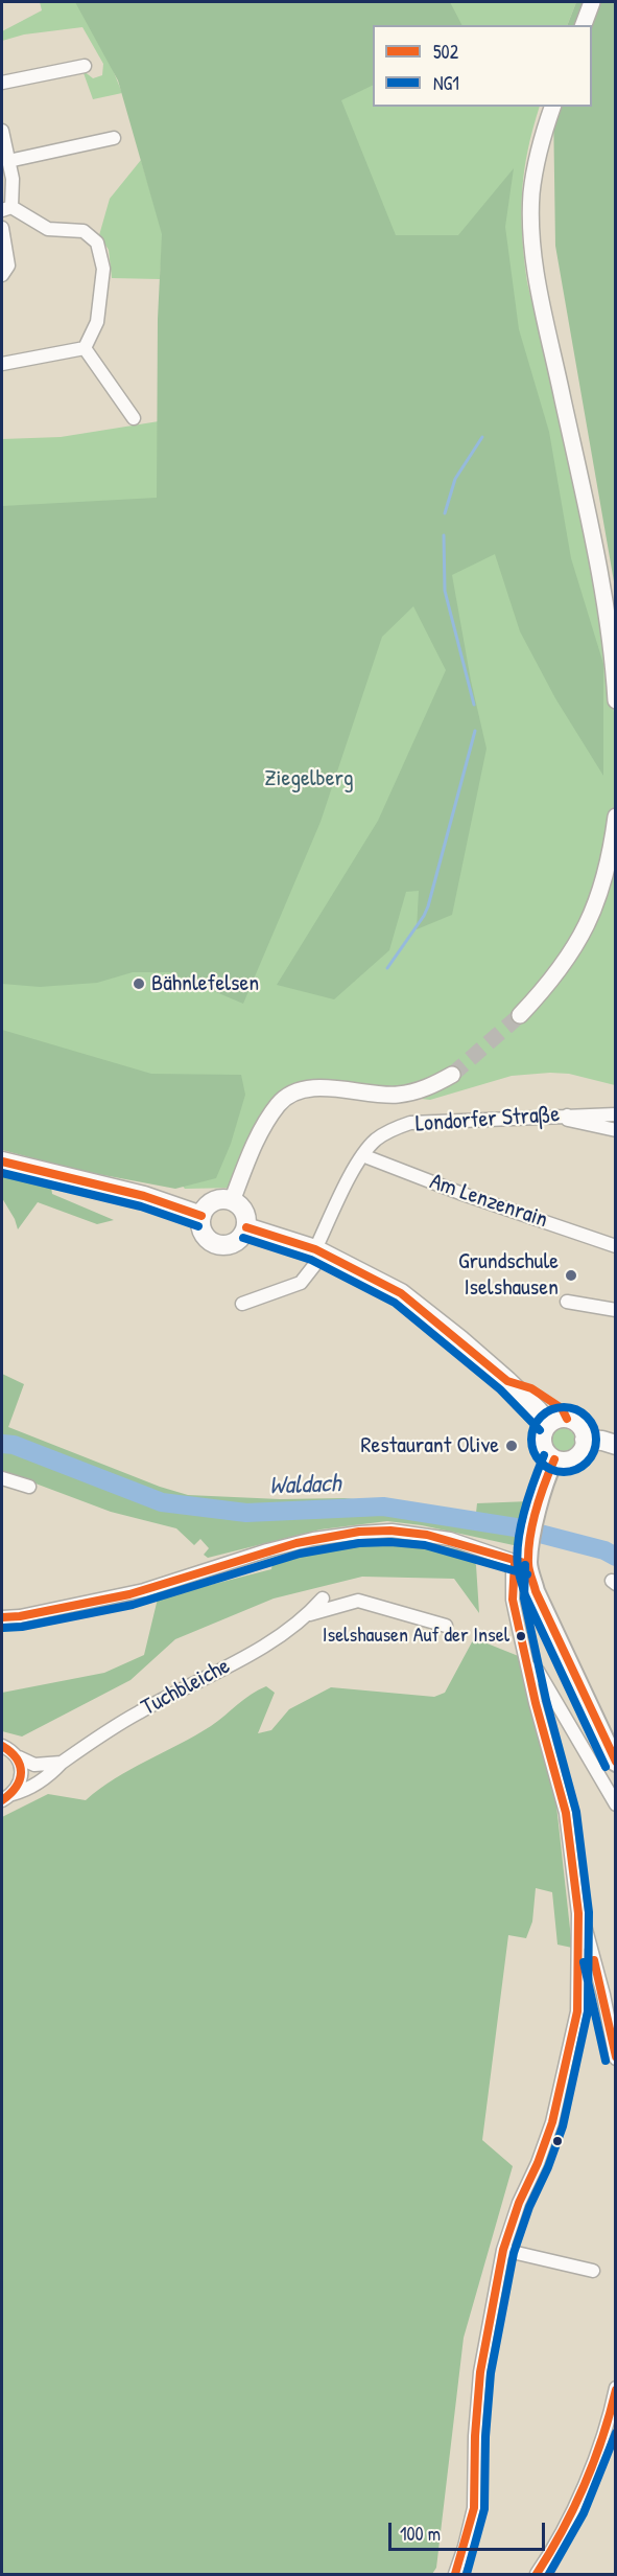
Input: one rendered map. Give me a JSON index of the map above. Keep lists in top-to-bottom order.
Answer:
{
  "streets": {
    "street": ["Londorfer Straße", "Am Lenzenrain", "Tuchbleiche"]
  },
  "crossings": [
    ["Londorfer Straße", "Am Lenzenrain"]
  ],
  "water": ["Waldach"],
  "parks": ["Ziegelberg"],
  "places": [
    "Bähnlefelsen",
    "Grundschule Iselshausen",
    "Restaurant Olive",
    "Iselshausen Auf der Insel"
  ],
  "lines": ["transit line 502", "transit line NG1"],
  "legend": ["502", "NG1"],
  "scale_bar": "100 m"
}
